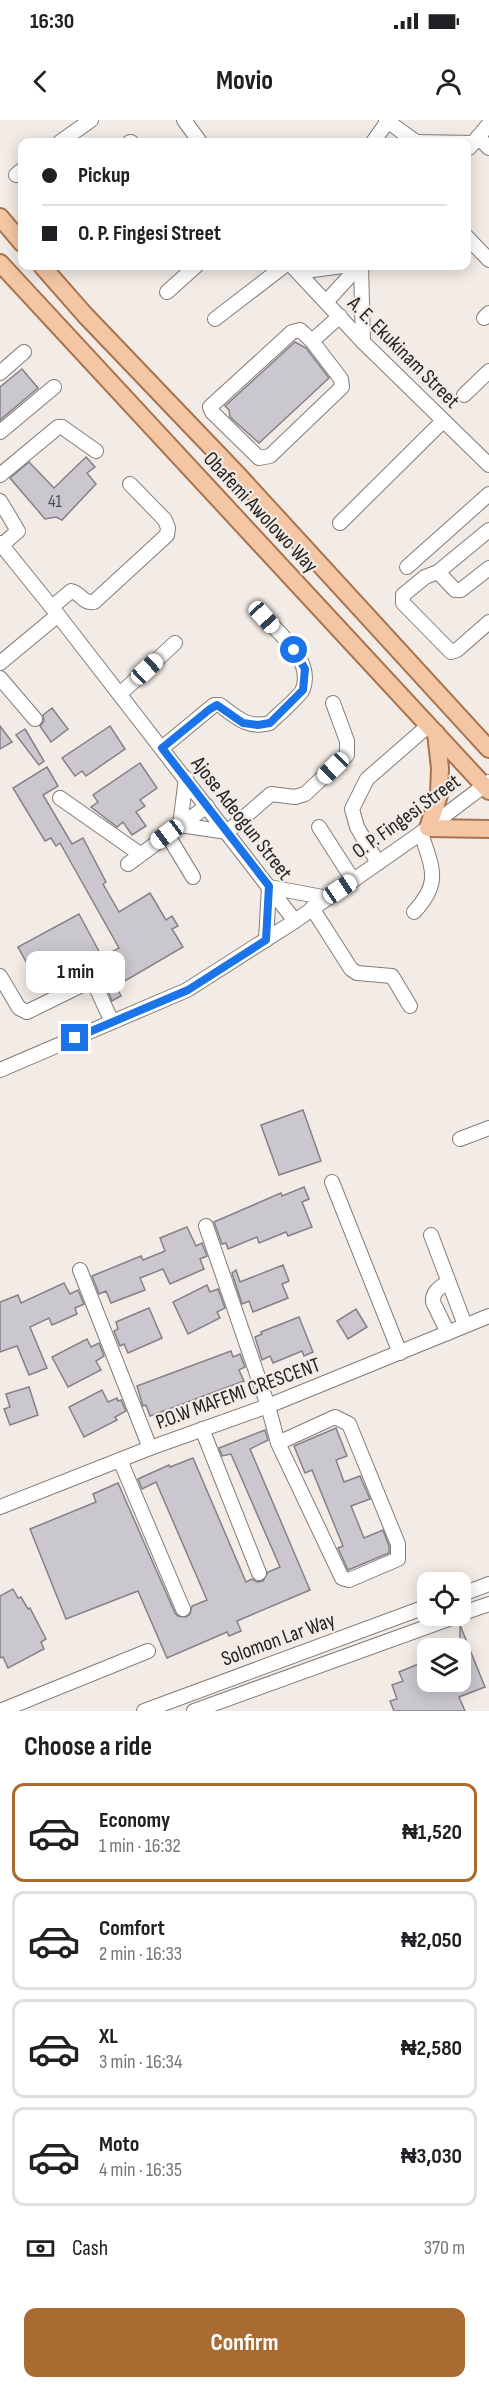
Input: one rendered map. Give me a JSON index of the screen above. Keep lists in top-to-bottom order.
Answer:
{
  "streets": {
    "main road": ["Obafemi Awolowo Way"],
    "street": [
      "A. E. Ekukinam Street",
      "O. P. Fingesi Street",
      "Ajose Adeogun Street",
      "P.O.W MAFEMI CRESCENT",
      "Solomon Lar Way"
    ]
  },
  "crossings": [
    ["Obafemi Awolowo Way", "O. P. Fingesi Street"],
    ["O. P. Fingesi Street", "Ajose Adeogun Street"]
  ],
  "house_numbers": ["41"],
  "page": {
    "status": "16:30",
    "header": "Movio",
    "banner": ["Pickup", "O. P. Fingesi Street"],
    "bubble": "1 min",
    "heading": "Choose a ride",
    "list": [
      {
        "name": "Economy",
        "note": "1 min · 16:32",
        "value": "₦1,520"
      },
      {
        "name": "Comfort",
        "note": "2 min · 16:33",
        "value": "₦2,050"
      },
      {
        "name": "XL",
        "note": "3 min · 16:34",
        "value": "₦2,580"
      },
      {
        "name": "Moto",
        "note": "4 min · 16:35",
        "value": "₦3,030"
      }
    ],
    "pay": ["Cash", "370 m"],
    "buttons": "Confirm"
  }
}
